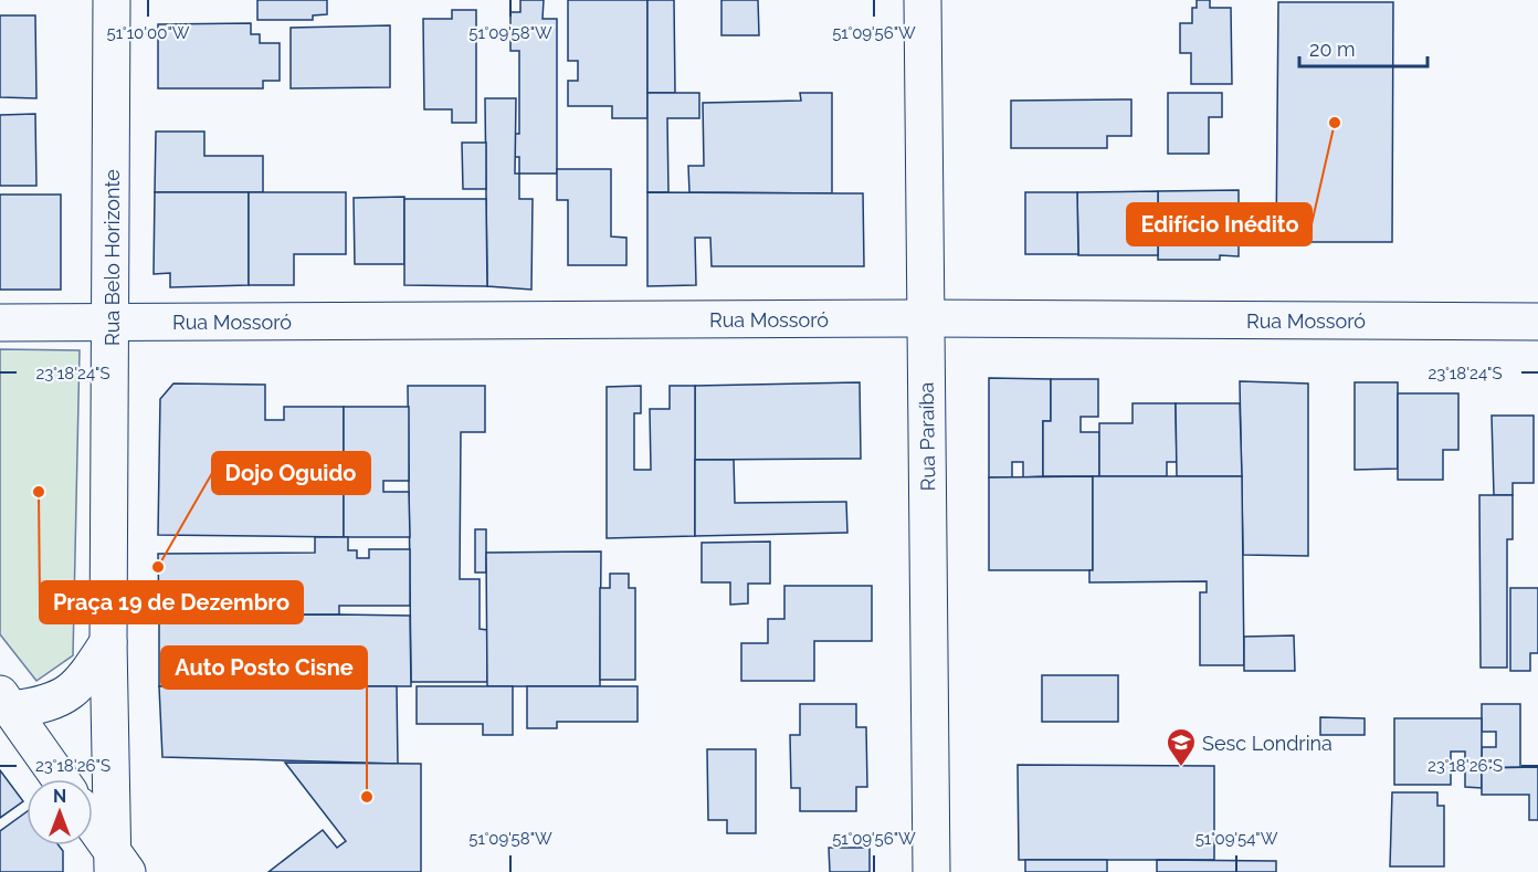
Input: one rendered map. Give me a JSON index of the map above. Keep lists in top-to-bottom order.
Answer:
{
  "streets": {
    "street": ["Rua Belo Horizonte", "Rua Mossoró", "Rua Paraíba"]
  },
  "crossings": [
    ["Rua Belo Horizonte", "Rua Mossoró"],
    ["Rua Mossoró", "Rua Paraíba"]
  ],
  "places": {
    "other": [
      "Edifício Inédito",
      "Praça 19 de Dezembro",
      "Dojo Oguido",
      "Auto Posto Cisne"
    ],
    "school or university": ["Sesc Londrina"]
  },
  "scale_bar": "20 m",
  "north": "top",
  "coordinates": [
    "51°10'00\"W",
    "51°09'58\"W",
    "51°09'56\"W",
    "23°18'24\"S",
    "23°18'26\"S",
    "51°09'54\"W"
  ]
}
